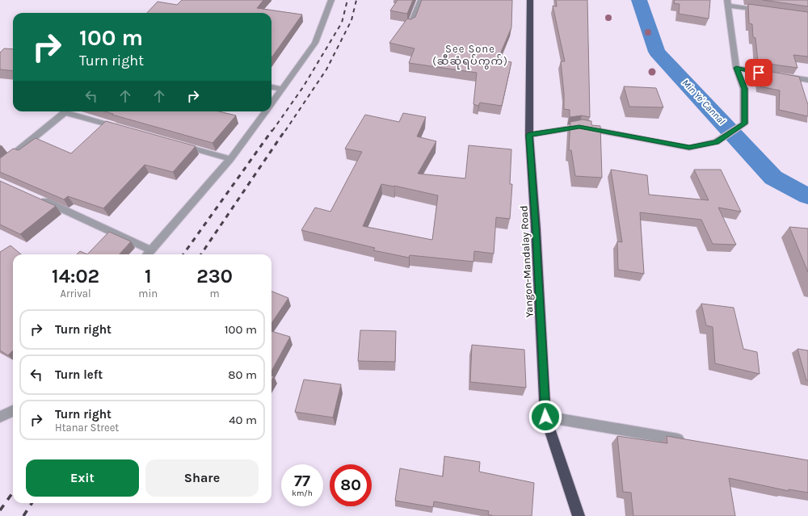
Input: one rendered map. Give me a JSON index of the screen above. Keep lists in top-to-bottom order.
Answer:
{
  "streets": {
    "highway": ["Yangon-Mandalay Road"]
  },
  "districts": ["See Sone (ဆီဆုံရပ်ကွက်)"],
  "water": ["Min Ye' Cannal"],
  "page": {
    "turn": ["100 m", "Turn right"],
    "eta": [
      "14:02",
      "Arrival",
      "1",
      "min",
      "230",
      "m"
    ],
    "list": [
      {
        "name": "Turn right",
        "value": "100 m"
      },
      {
        "name": "Turn left",
        "value": "80 m"
      },
      {
        "name": "Turn right",
        "note": "Htanar Street",
        "value": "40 m"
      }
    ],
    "buttons": ["Exit", "Share"],
    "speed": "77 km/h",
    "limit": "80"
  }
}
